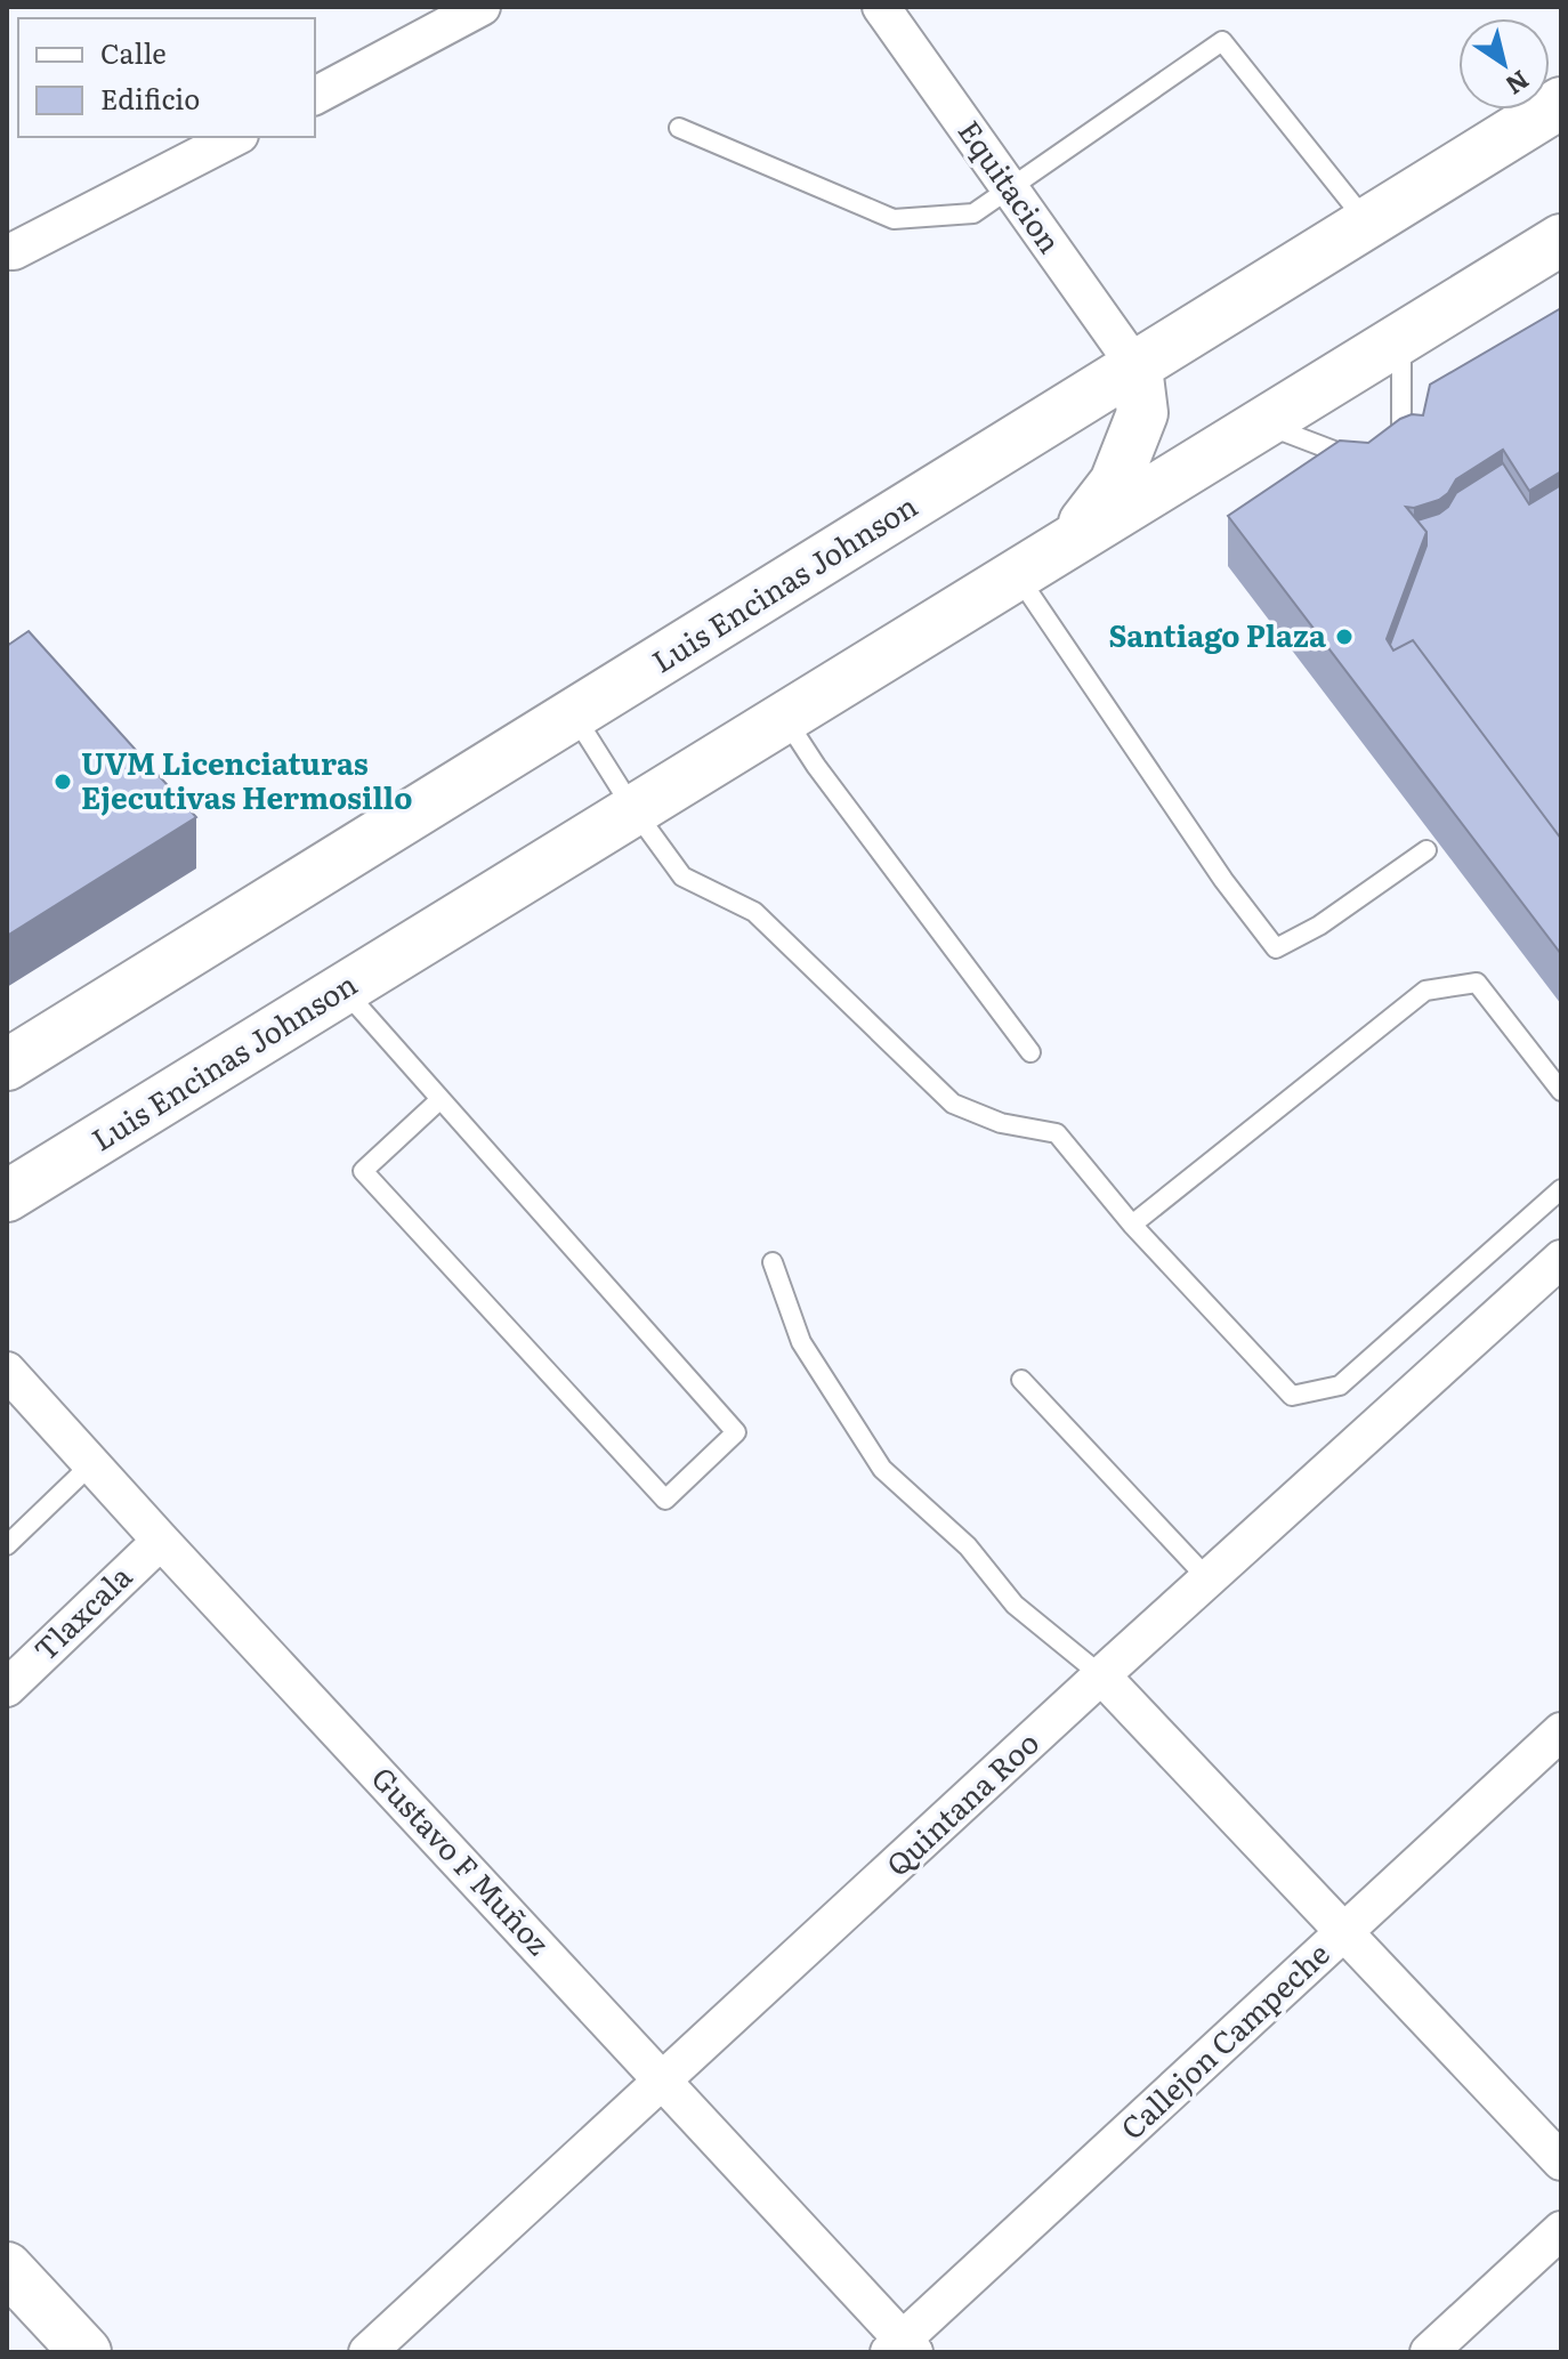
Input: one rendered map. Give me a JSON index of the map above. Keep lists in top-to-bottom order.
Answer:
{
  "streets": {
    "main road": ["Luis Encinas Johnson"],
    "street": [
      "Equitacion",
      "Tlaxcala",
      "Quintana Roo",
      "Gustavo F Muñoz",
      "Callejon Campeche"
    ]
  },
  "crossings": [
    ["Equitacion", "Luis Encinas Johnson"],
    ["Tlaxcala", "Gustavo F Muñoz"],
    ["Quintana Roo", "Gustavo F Muñoz"],
    ["Gustavo F Muñoz", "Callejon Campeche"]
  ],
  "places": ["Santiago Plaza", "UVM Licenciaturas Ejecutivas Hermosillo"],
  "legend": ["Calle", "Edificio"],
  "north": "bottom right"
}
